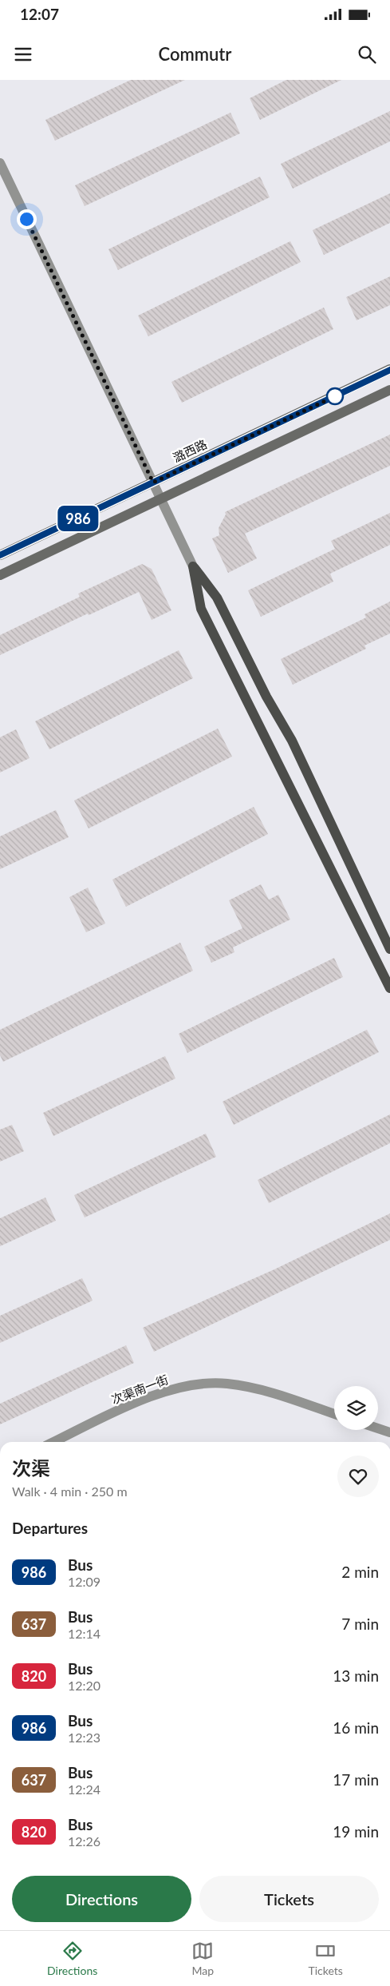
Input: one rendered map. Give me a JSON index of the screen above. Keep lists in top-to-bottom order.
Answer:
{
  "streets": {
    "main road": ["潞西路"],
    "street": ["次渠南一街"]
  },
  "lines": ["bus line 986"],
  "page": {
    "status": "12:07",
    "header": "Commutr",
    "on_map": "986",
    "heading": [
      ["次渠", "Walk · 4 min · 250 m"],
      "Departures"
    ],
    "list": [
      {
        "mark": "986",
        "name": "Bus",
        "note": "12:09",
        "value": "2 min"
      },
      {
        "mark": "637",
        "name": "Bus",
        "note": "12:14",
        "value": "7 min"
      },
      {
        "mark": "820",
        "name": "Bus",
        "note": "12:20",
        "value": "13 min"
      },
      {
        "mark": "986",
        "name": "Bus",
        "note": "12:23",
        "value": "16 min"
      },
      {
        "mark": "637",
        "name": "Bus",
        "note": "12:24",
        "value": "17 min"
      },
      {
        "mark": "820",
        "name": "Bus",
        "note": "12:26",
        "value": "19 min"
      }
    ],
    "buttons": ["Directions", "Tickets"],
    "tabs": ["Directions", "Map", "Tickets"]
  }
}
